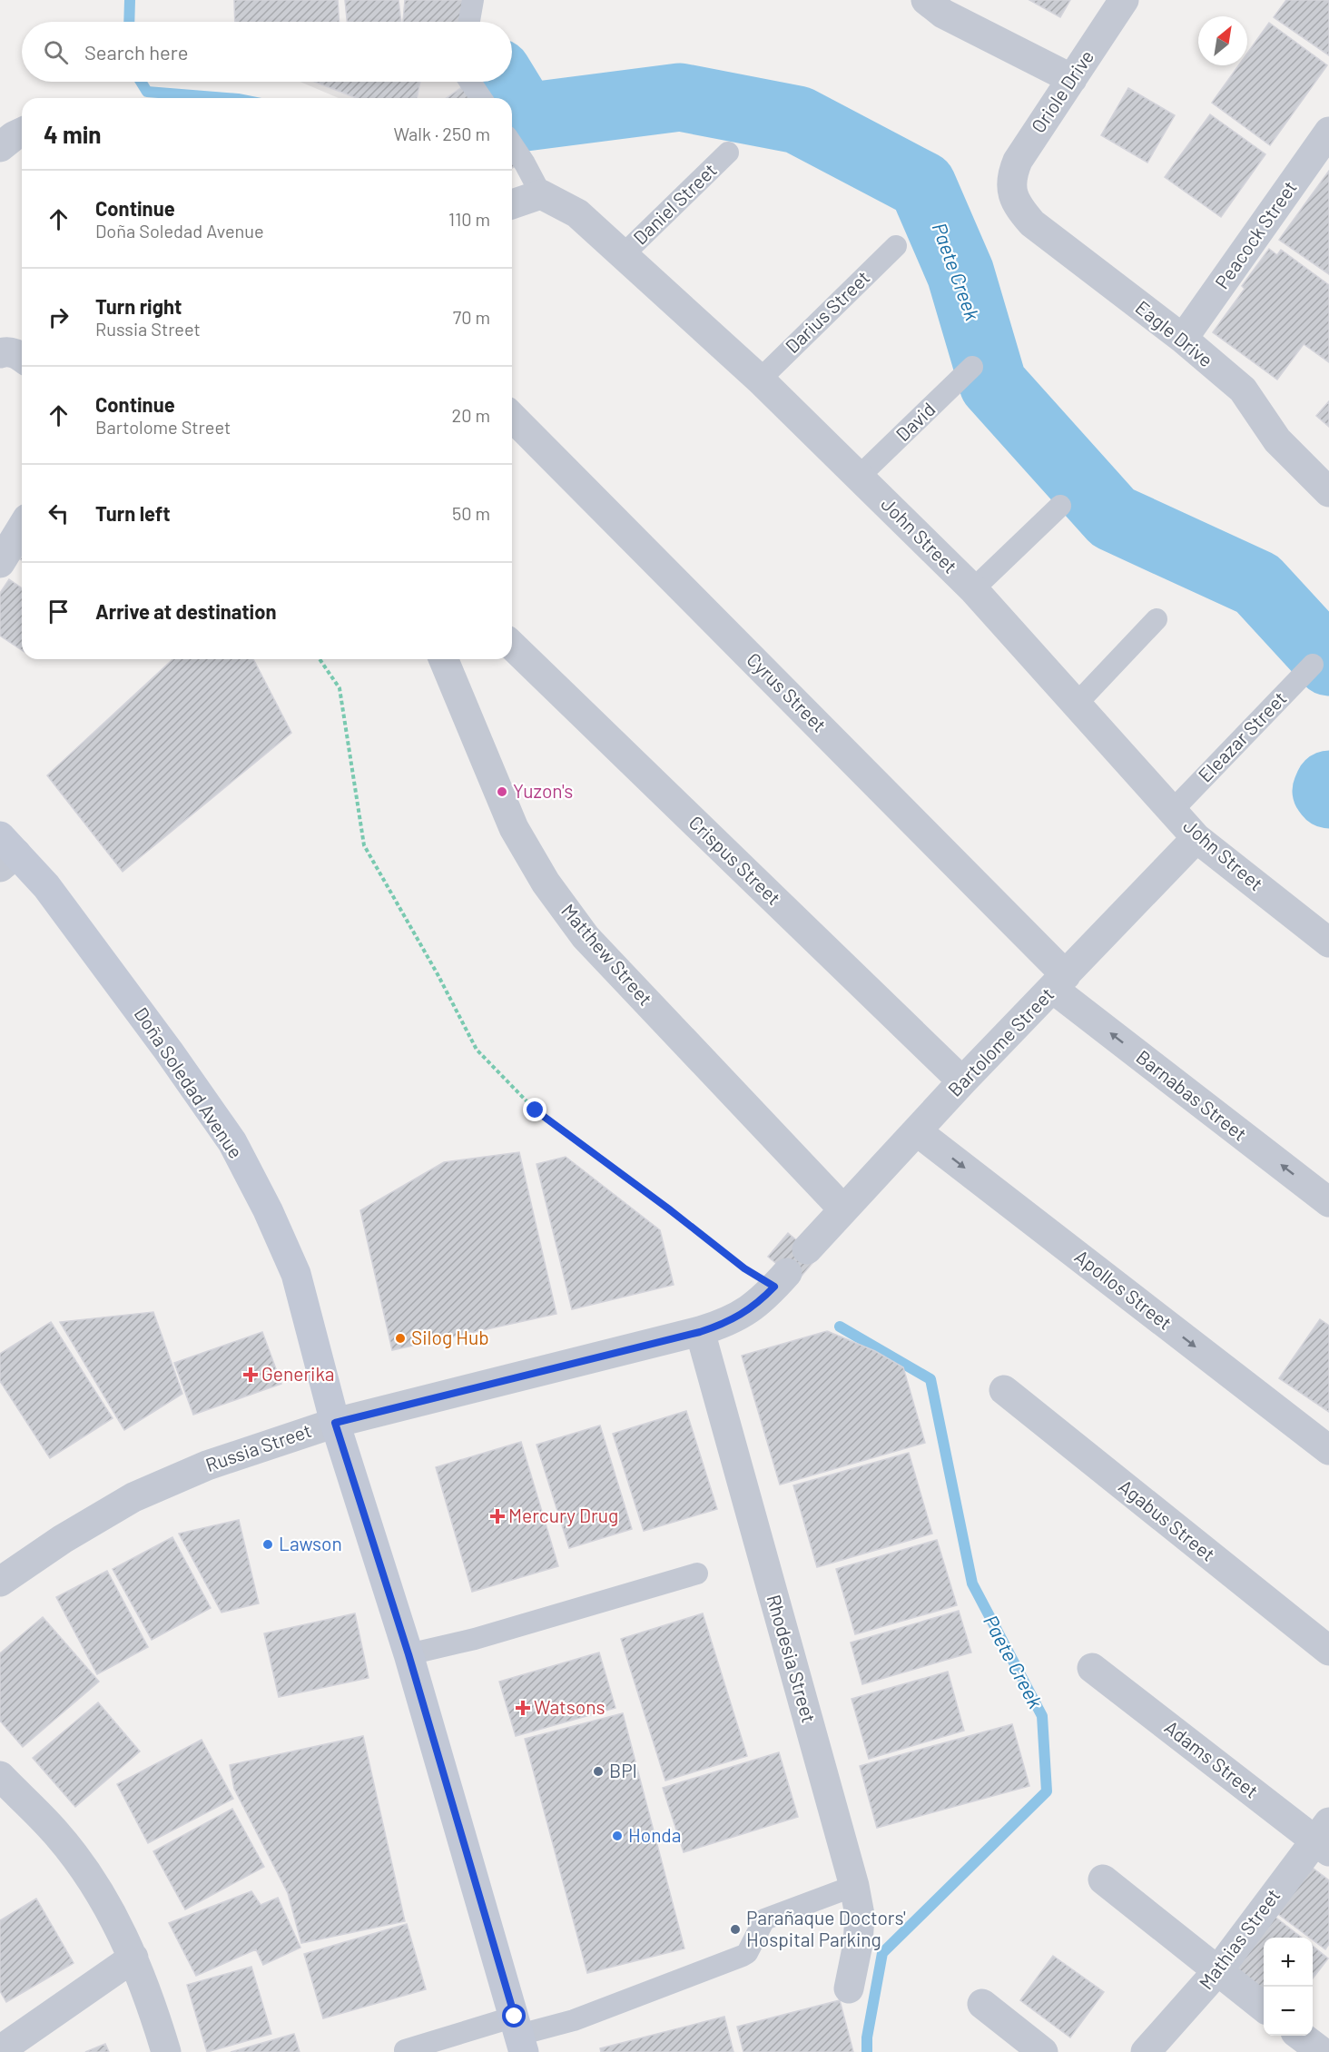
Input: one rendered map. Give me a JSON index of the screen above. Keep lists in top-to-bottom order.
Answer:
{
  "streets": {
    "main road": ["Doña Soledad Avenue"],
    "street": [
      "Oriole Drive",
      "Peacock Street",
      "Eagle Drive",
      "John Street",
      "Cyrus Street",
      "Crispus Street",
      "Matthew Street",
      "Bartolome Street",
      "Barnabas Street",
      "Apollos Street",
      "Russia Street",
      "Agabus Street",
      "Rhodesia Street",
      "Adams Street",
      "Mathias Street"
    ],
    "lane": [
      "Daniel Street",
      "Darius Street",
      "David",
      "Eleazar Street"
    ]
  },
  "crossings": [
    ["Oriole Drive", "Eagle Drive"],
    ["Daniel Street", "John Street"],
    ["Peacock Street", "Eagle Drive"],
    ["Darius Street", "John Street"],
    ["David", "John Street"],
    ["John Street", "Eleazar Street"],
    ["John Street", "Bartolome Street"],
    ["Cyrus Street", "Bartolome Street"],
    ["Cyrus Street", "Barnabas Street"],
    ["Crispus Street", "Bartolome Street"],
    ["Matthew Street", "Bartolome Street"],
    ["Bartolome Street", "Barnabas Street"],
    ["Bartolome Street", "Apollos Street"],
    ["Doña Soledad Avenue", "Russia Street"],
    ["Russia Street", "Rhodesia Street"],
    ["Adams Street", "Mathias Street"]
  ],
  "one_way": ["Barnabas Street", "Apollos Street"],
  "water": ["Paete Creek"],
  "places": {
    "other": [
      "Yuzon's",
      "Silog Hub",
      "Lawson",
      "BPI",
      "Honda",
      "Parañaque Doctors' Hospital Parking"
    ],
    "health": ["Generika", "Mercury Drug", "Watsons"]
  },
  "north": "top right",
  "page": {
    "search": "Search here",
    "heading": ["4 min", "Walk · 250 m"],
    "list": [
      ["Continue", "Doña Soledad Avenue", "110 m"],
      ["Turn right", "Russia Street", "70 m"],
      ["Continue", "Bartolome Street", "20 m"],
      ["Turn left", "50 m"],
      "Arrive at destination"
    ],
    "map_buttons": ["+", "−"]
  }
}
